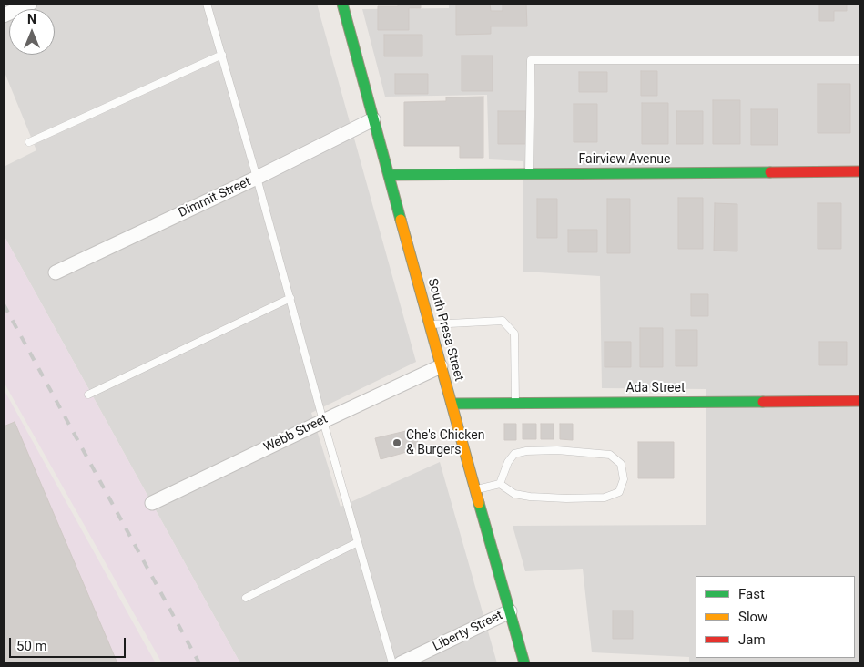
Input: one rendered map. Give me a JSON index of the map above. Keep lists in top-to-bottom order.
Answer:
{
  "streets": {
    "street": [
      "Fairview Avenue",
      "Dimmit Street",
      "South Presa Street",
      "Ada Street",
      "Webb Street",
      "Liberty Street"
    ]
  },
  "crossings": [
    ["Fairview Avenue", "South Presa Street"],
    ["Dimmit Street", "South Presa Street"],
    ["South Presa Street", "Ada Street"],
    ["South Presa Street", "Webb Street"],
    ["South Presa Street", "Liberty Street"]
  ],
  "places": ["Che's Chicken & Burgers"],
  "legend": ["Fast", "Slow", "Jam"],
  "scale_bar": "50 m",
  "north": "top"
}
